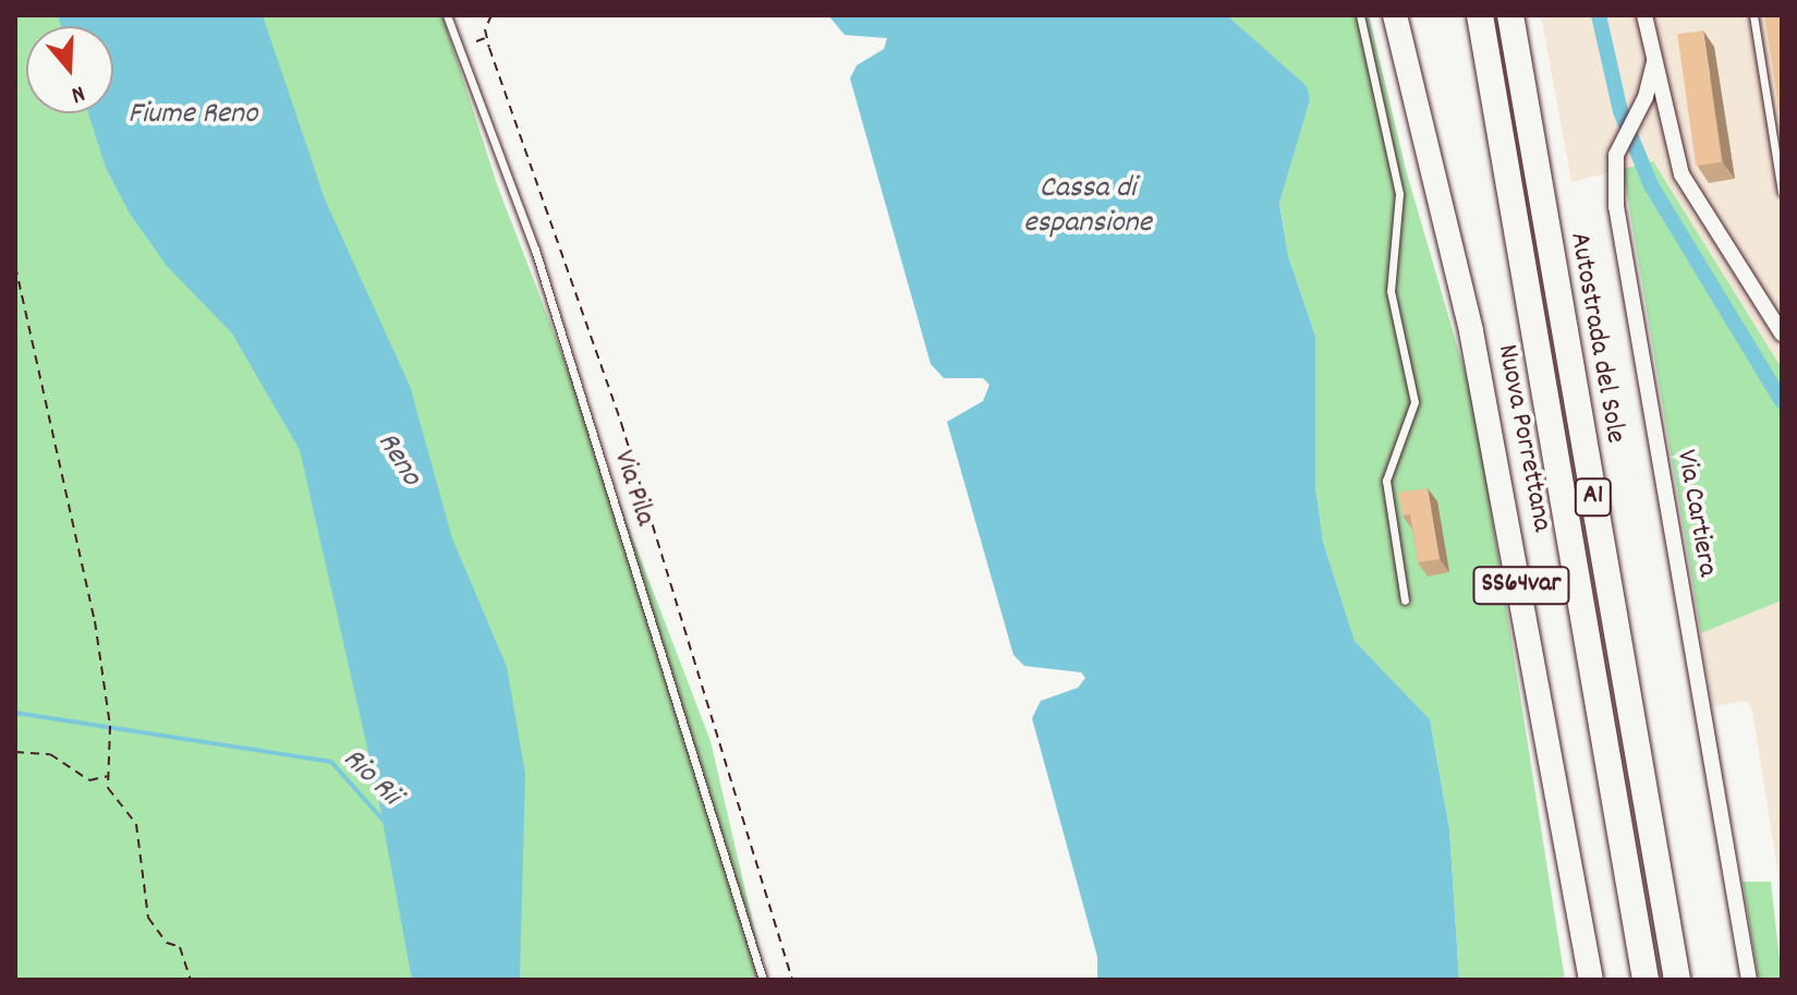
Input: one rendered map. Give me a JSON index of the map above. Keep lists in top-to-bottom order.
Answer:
{
  "streets": {
    "highway": [
      "Autostrada del Sole",
      "Nuova Porrettana",
      "A1",
      "SS64var"
    ],
    "street": ["Via Cartiera"],
    "lane": ["Via Pila"]
  },
  "water": [
    "Fiume Reno",
    "Cassa di espansione",
    "Reno",
    "Rio Rii"
  ],
  "north": "bottom"
}
